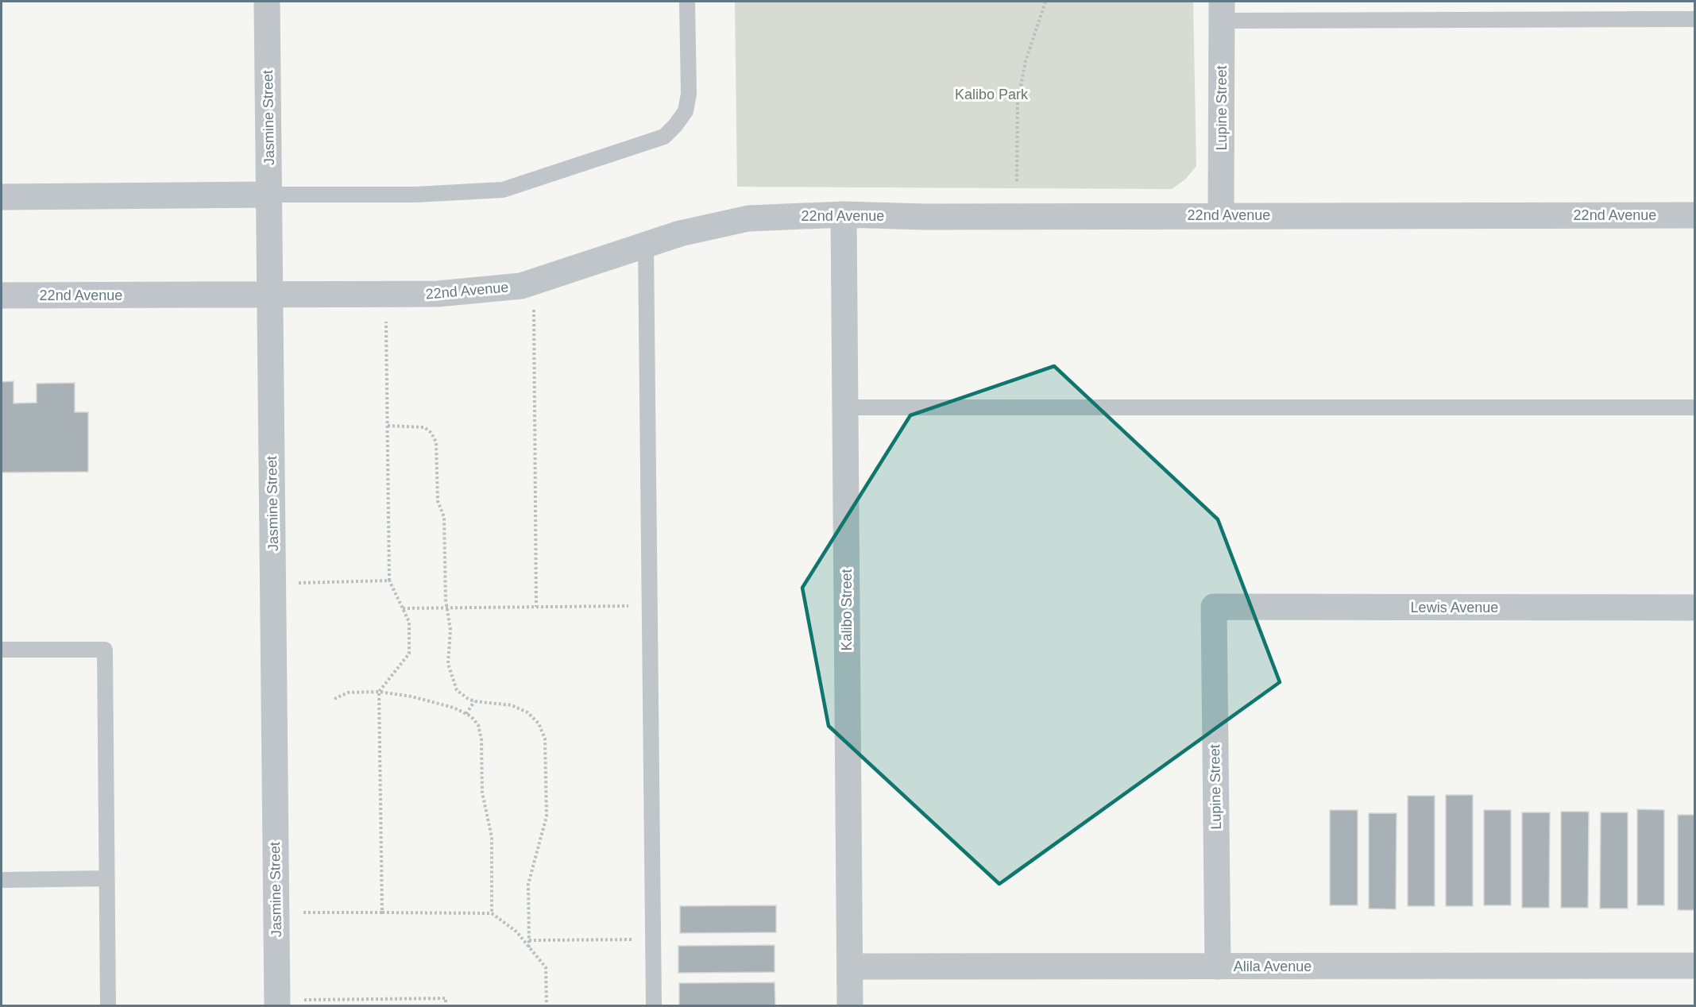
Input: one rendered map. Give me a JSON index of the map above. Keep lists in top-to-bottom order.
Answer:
{
  "streets": {
    "street": [
      "Lupine Street",
      "Jasmine Street",
      "22nd Avenue",
      "Lewis Avenue",
      "Kalibo Street",
      "Alila Avenue"
    ]
  },
  "crossings": [
    ["Lupine Street", "22nd Avenue"],
    ["Lupine Street", "Lewis Avenue"],
    ["Lupine Street", "Alila Avenue"],
    ["Jasmine Street", "22nd Avenue"],
    ["22nd Avenue", "Kalibo Street"],
    ["Kalibo Street", "Alila Avenue"]
  ],
  "parks": ["Kalibo Park"]
}
